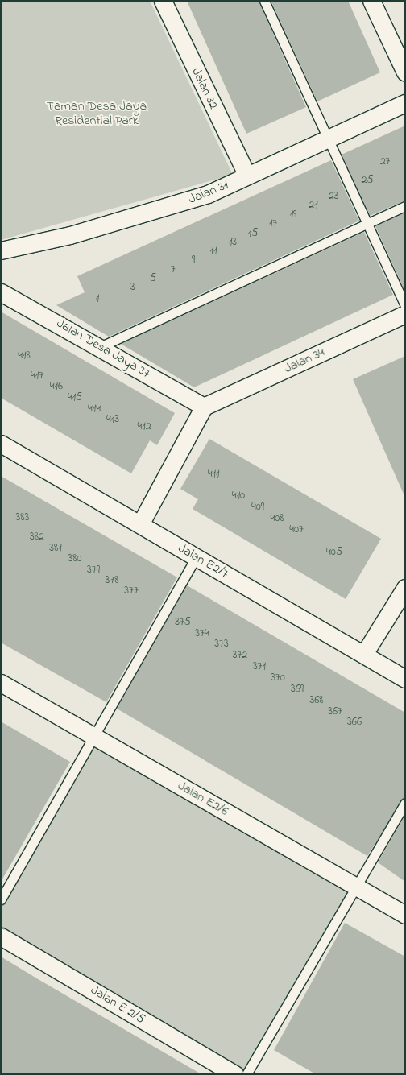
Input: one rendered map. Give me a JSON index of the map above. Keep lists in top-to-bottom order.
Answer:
{
  "streets": {
    "street": [
      "Jalan 32",
      "Jalan 31",
      "Jalan Desa Jaya 37",
      "Jalan 34",
      "Jalan E2/7",
      "Jalan E2/6",
      "Jalan E 2/5"
    ]
  },
  "crossings": [
    ["Jalan 32", "Jalan 31"],
    ["Jalan Desa Jaya 37", "Jalan 34"]
  ],
  "parks": ["Taman Desa Jaya Residential Park"],
  "house_numbers": [
    "27",
    "25",
    "23",
    "21",
    "19",
    "17",
    "15",
    "13",
    "11",
    "9",
    "7",
    "5",
    "3",
    "1",
    "418",
    "417",
    "416",
    "415",
    "414",
    "413",
    "412",
    "411",
    "410",
    "409",
    "383",
    "408",
    "407",
    "382",
    "381",
    "405",
    "380",
    "379",
    "378",
    "377",
    "375",
    "374",
    "373",
    "372",
    "371",
    "370",
    "369",
    "368",
    "367",
    "366"
  ]
}
